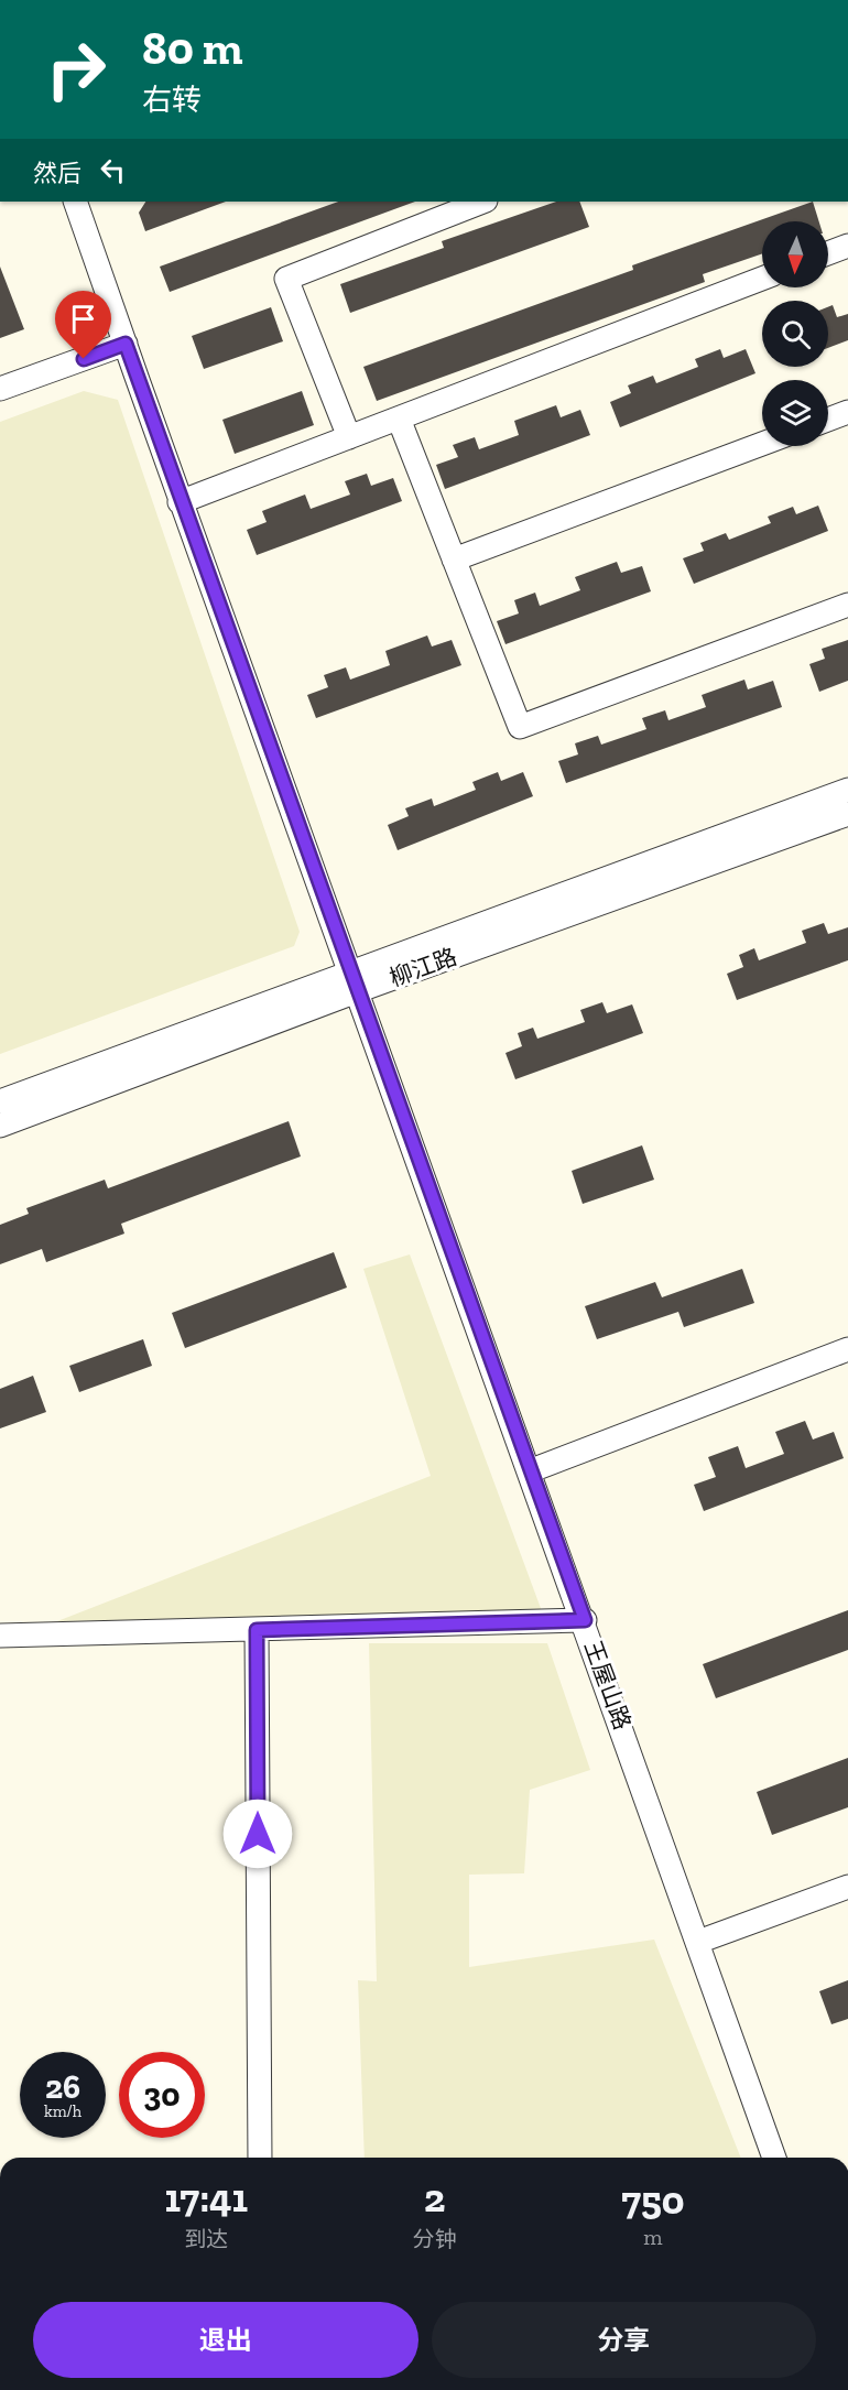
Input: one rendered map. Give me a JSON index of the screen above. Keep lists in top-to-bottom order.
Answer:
{
  "streets": {
    "street": ["柳江路", "王屋山路"]
  },
  "crossings": [
    ["柳江路", "王屋山路"]
  ],
  "north": "bottom",
  "page": {
    "turn": ["80 m", "右转"],
    "then": "然后",
    "speed": "26 km/h",
    "limit": "30",
    "eta": [
      "17:41",
      "到达",
      "2",
      "分钟",
      "750",
      "m"
    ],
    "buttons": ["退出", "分享"]
  }
}
